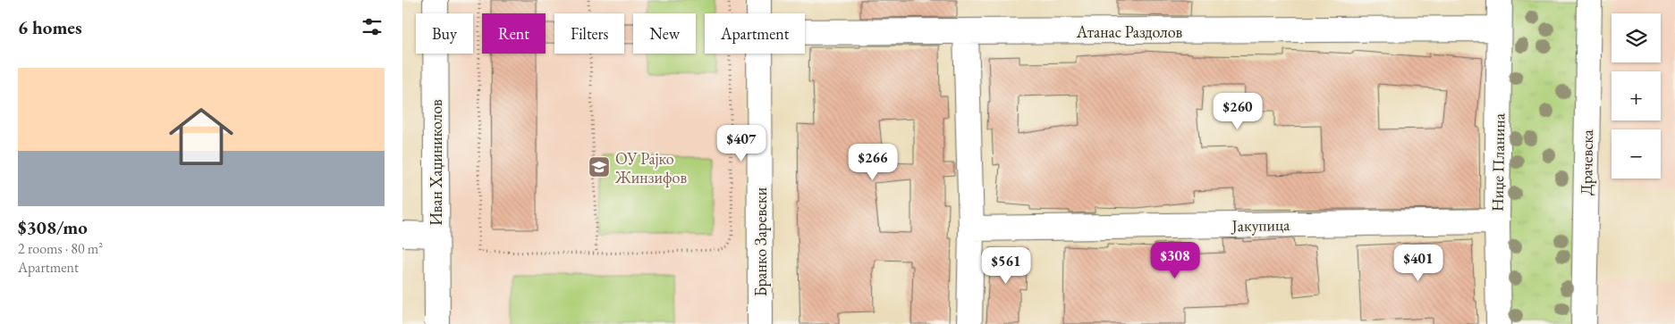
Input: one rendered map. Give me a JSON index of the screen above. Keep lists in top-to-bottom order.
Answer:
{
  "streets": {
    "street": [
      "Атанас Раздолов",
      "Иван Хаџиниколов",
      "Ниџе Планина",
      "Драчевска",
      "Јакупица",
      "Бранко Заревски"
    ]
  },
  "crossings": [
    ["Атанас Раздолов", "Ниџе Планина"],
    ["Ниџе Планина", "Јакупица"]
  ],
  "places": {
    "school or university": ["ОУ Рајко Жинзифов"]
  },
  "page": {
    "heading": "6 homes",
    "map_buttons": ["+", "−"],
    "chip": [
      "Buy",
      "Rent",
      "Filters",
      "New",
      "Apartment"
    ],
    "list": [
      {
        "name": "$308/mo",
        "note": "2 rooms · 80 m² · Apartment"
      }
    ],
    "price": [
      "$260",
      "$407",
      "$266",
      "$308",
      "$401",
      "$561"
    ]
  }
}
